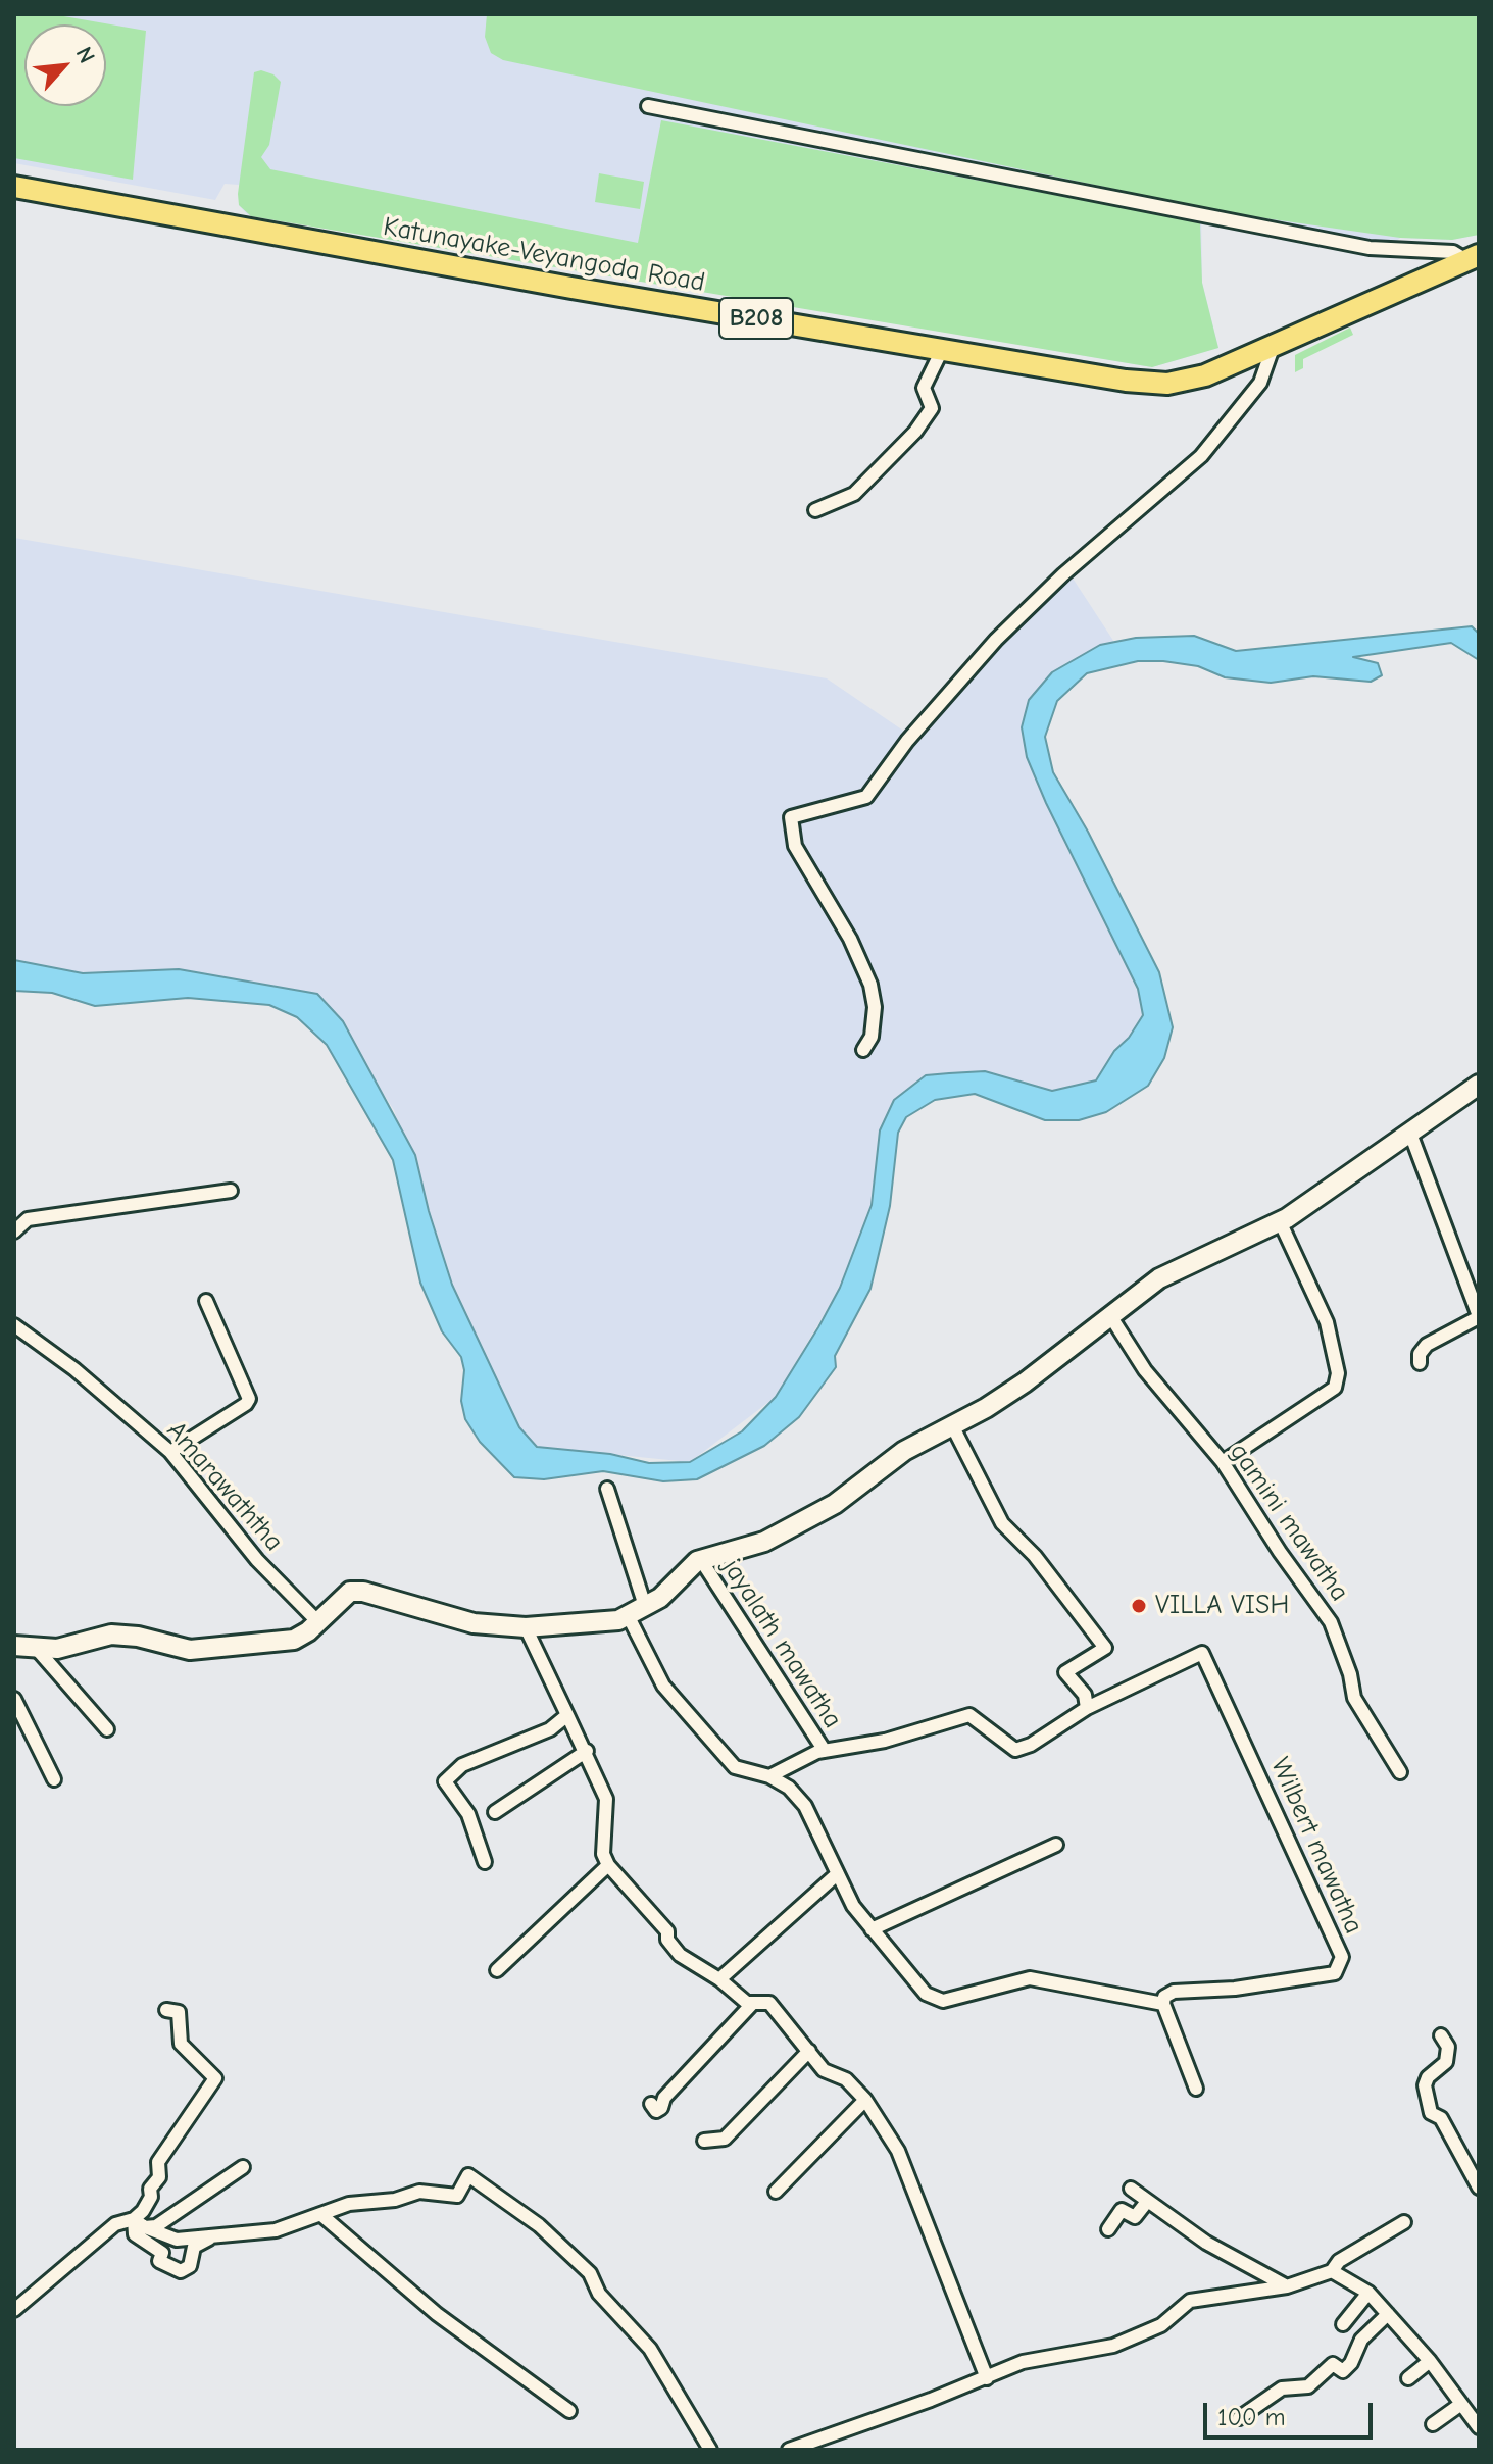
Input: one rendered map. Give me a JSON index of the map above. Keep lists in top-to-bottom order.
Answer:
{
  "streets": {
    "main road": ["Katunayake-Veyangoda Road", "B208"],
    "street": [
      "Amarawaththa",
      "gamini mawatha",
      "jayalath mawatha",
      "Wilbert mawatha"
    ]
  },
  "places": ["VILLA VISH"],
  "scale_bar": "100 m",
  "north": "top right"
}
